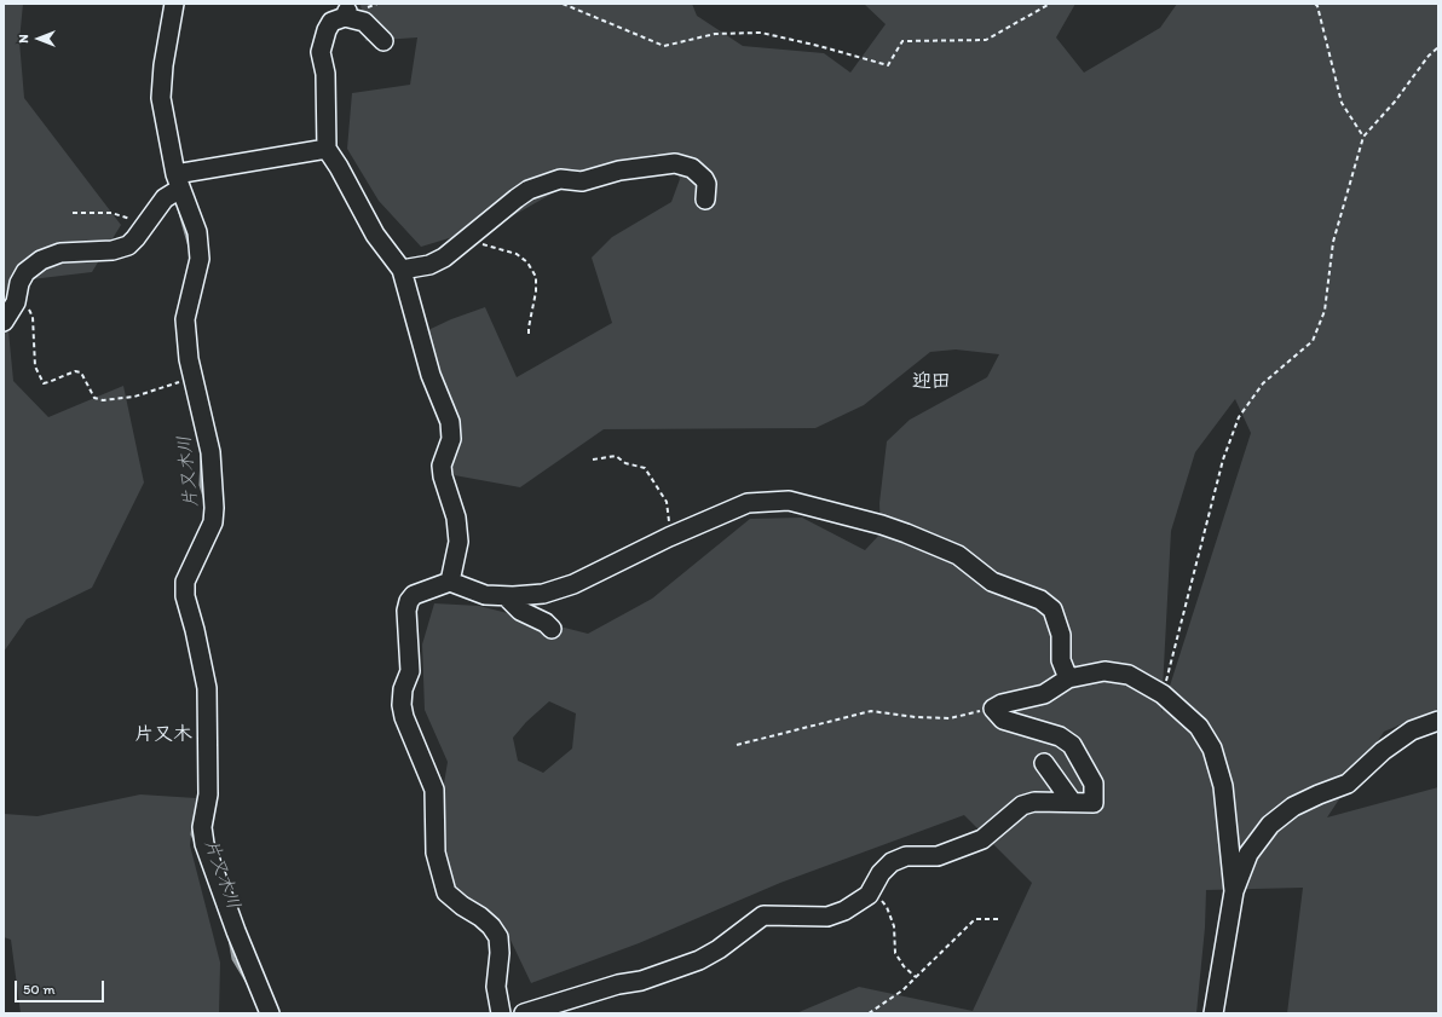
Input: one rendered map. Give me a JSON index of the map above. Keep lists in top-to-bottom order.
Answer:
{
  "districts": ["迎田", "片又木"],
  "water": ["片又木川"],
  "scale_bar": "50 m",
  "north": "left"
}
